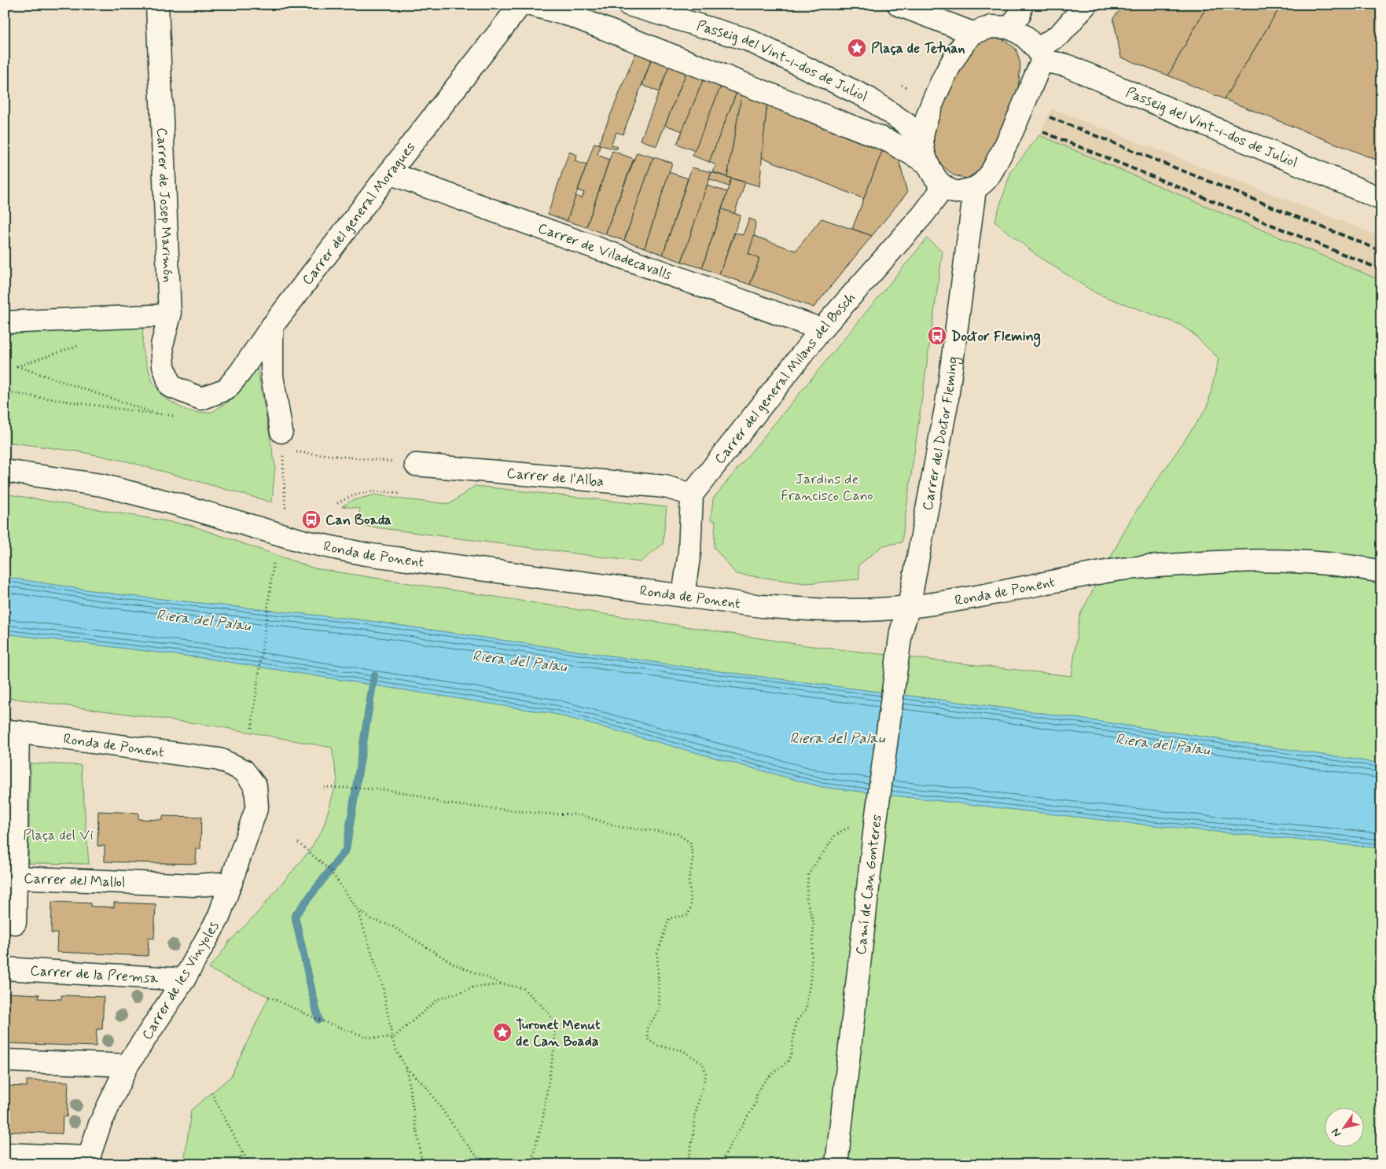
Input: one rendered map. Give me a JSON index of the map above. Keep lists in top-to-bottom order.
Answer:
{
  "streets": {
    "street": [
      "Passeig del Vint-i-dos de Juliol",
      "Carrer de Josep Marimón",
      "Carrer del general Moragues",
      "Carrer de Viladecavalls",
      "Carrer del general Milans del Bosch",
      "Carrer del Doctor Fleming",
      "Carrer de l'Alba",
      "Ronda de Ponent",
      "Carrer del Mallol",
      "Camí de Can Gonteres",
      "Carrer de la Premsa",
      "Carrer de les Vinyoles"
    ]
  },
  "crossings": [
    ["Carrer de Josep Marimón", "Carrer del general Moragues"],
    ["Carrer del general Moragues", "Carrer de Viladecavalls"],
    ["Carrer de Viladecavalls", "Carrer del general Milans del Bosch"],
    ["Carrer del general Milans del Bosch", "Carrer de l'Alba"],
    ["Carrer del Doctor Fleming", "Ronda de Ponent"],
    ["Carrer del Doctor Fleming", "Camí de Can Gonteres"],
    ["Ronda de Ponent", "Carrer del Mallol"],
    ["Ronda de Ponent", "Camí de Can Gonteres"],
    ["Ronda de Ponent", "Carrer de les Vinyoles"],
    ["Carrer del Mallol", "Carrer de les Vinyoles"],
    ["Carrer de la Premsa", "Carrer de les Vinyoles"]
  ],
  "water": ["Riera del Palau"],
  "parks": ["Jardins de Francisco Cano", "Plaça del Vi"],
  "places": {
    "place": ["Plaça de Tetuan", "Turonet Menut de Can Boada"],
    "bus stop": ["Doctor Fleming", "Can Boada"]
  },
  "north": "bottom left"
}
